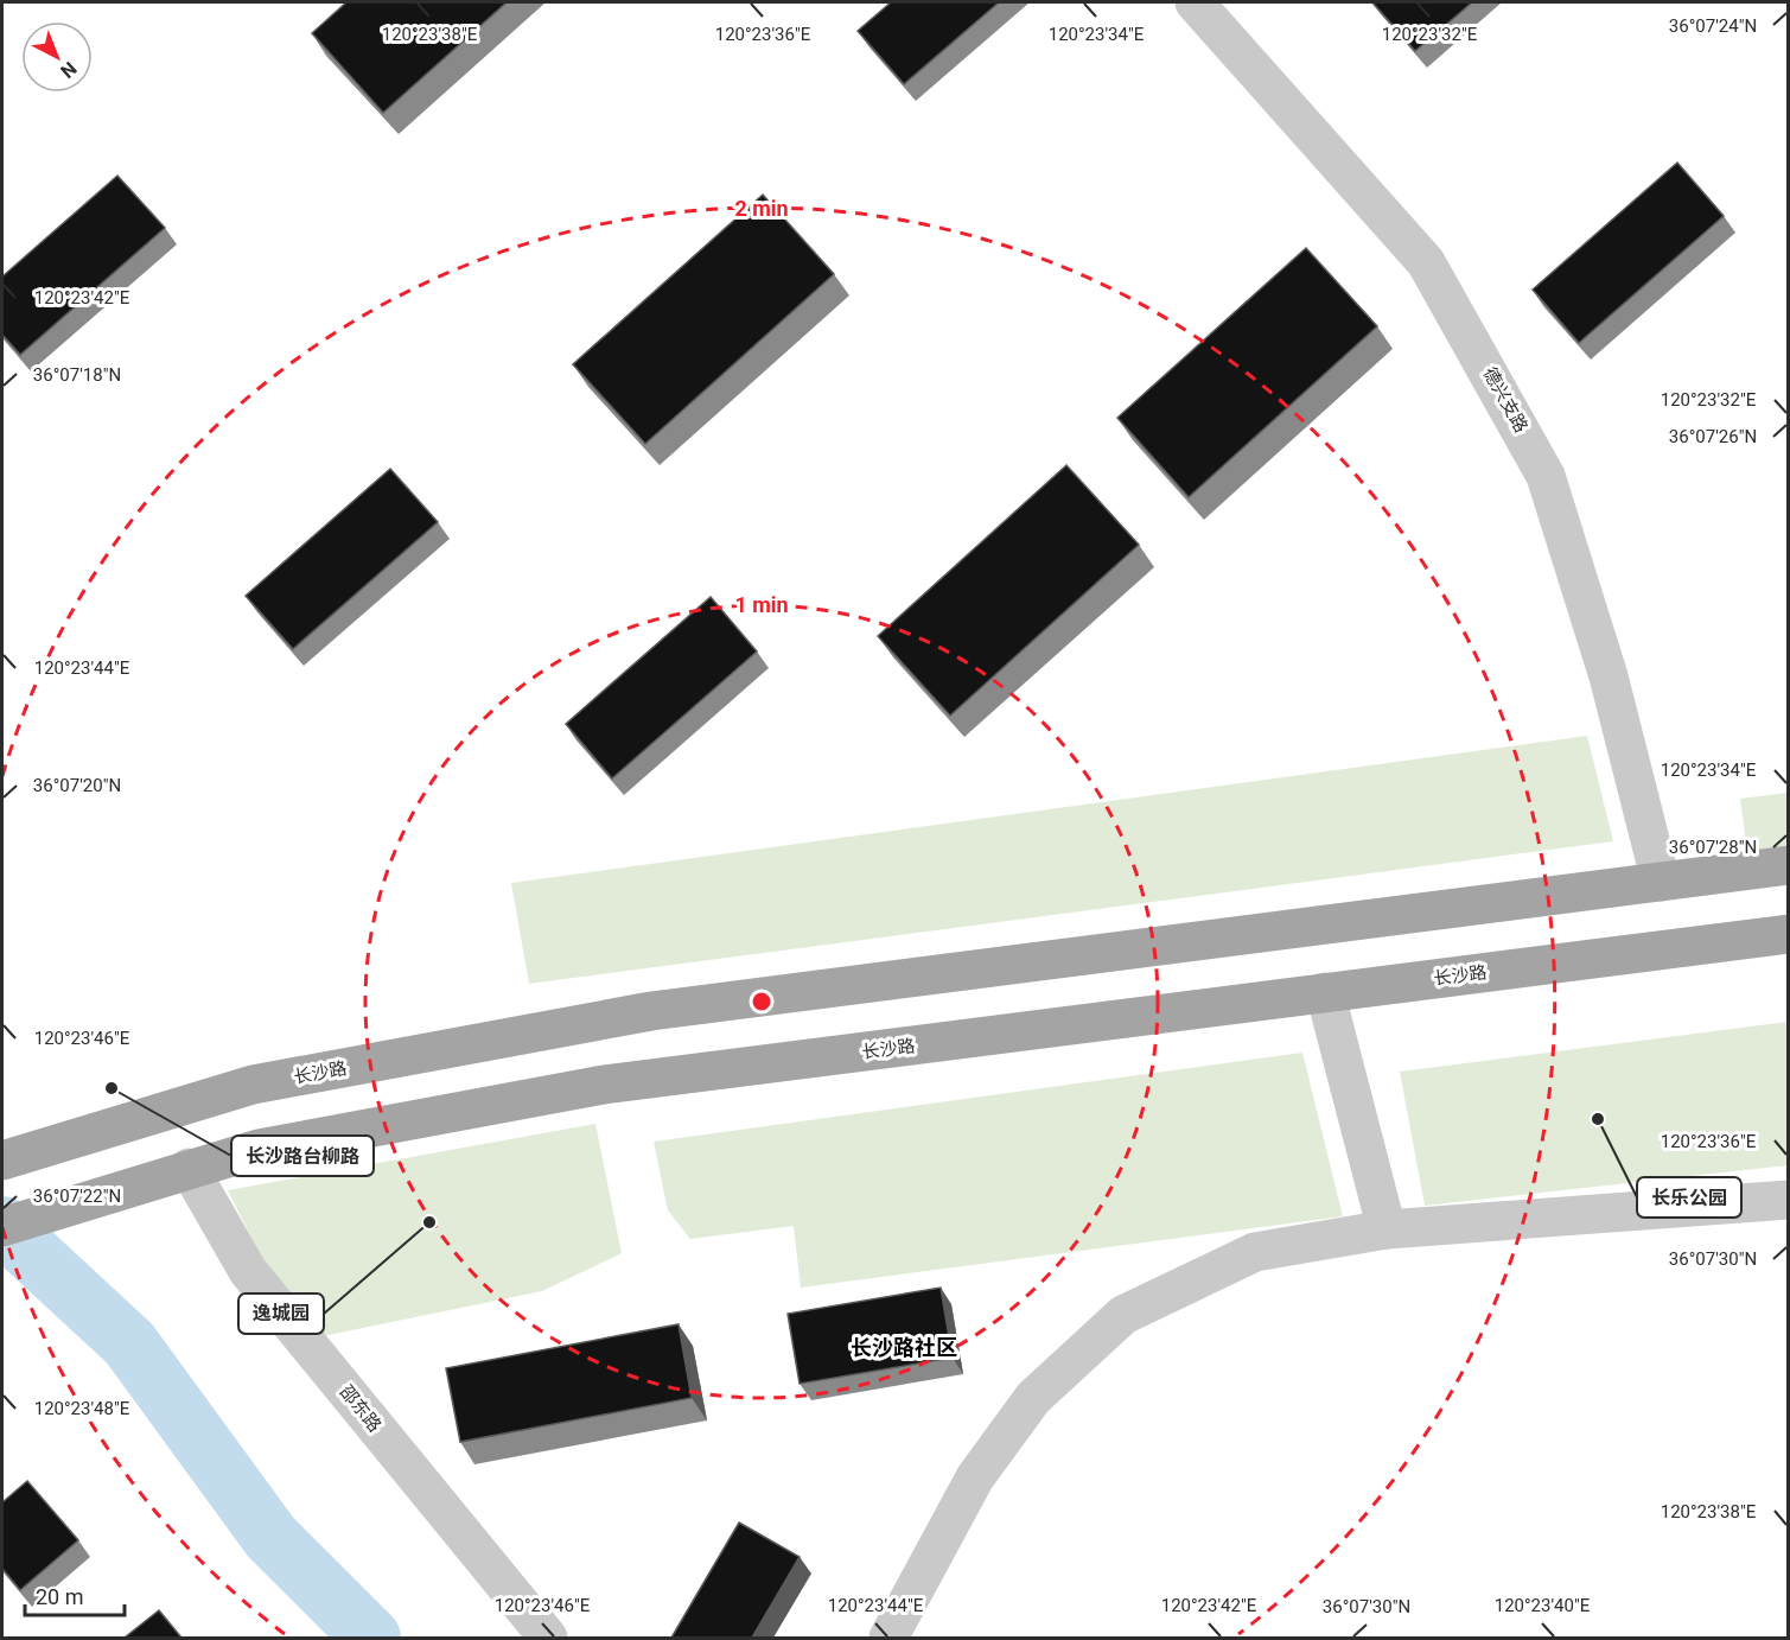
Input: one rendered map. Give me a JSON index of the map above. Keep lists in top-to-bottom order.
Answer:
{
  "streets": {
    "main road": ["长沙路"],
    "street": ["德兴支路", "邵东路"]
  },
  "crossings": [
    ["德兴支路", "长沙路"],
    ["长沙路", "邵东路"]
  ],
  "districts": ["长沙路社区"],
  "places": ["长沙路台柳路", "长乐公园", "逸城园"],
  "scale_bar": "20 m",
  "north": "bottom right",
  "coordinates": [
    "36°07'24\"N",
    "120°23'38\"E",
    "120°23'36\"E",
    "120°23'34\"E",
    "120°23'32\"E",
    "120°23'42\"E",
    "36°07'18\"N",
    "36°07'26\"N",
    "120°23'44\"E",
    "36°07'20\"N",
    "36°07'28\"N",
    "120°23'46\"E",
    "36°07'22\"N",
    "36°07'30\"N",
    "120°23'48\"E",
    "120°23'40\"E"
  ],
  "rings": ["2 min", "1 min"]
}
